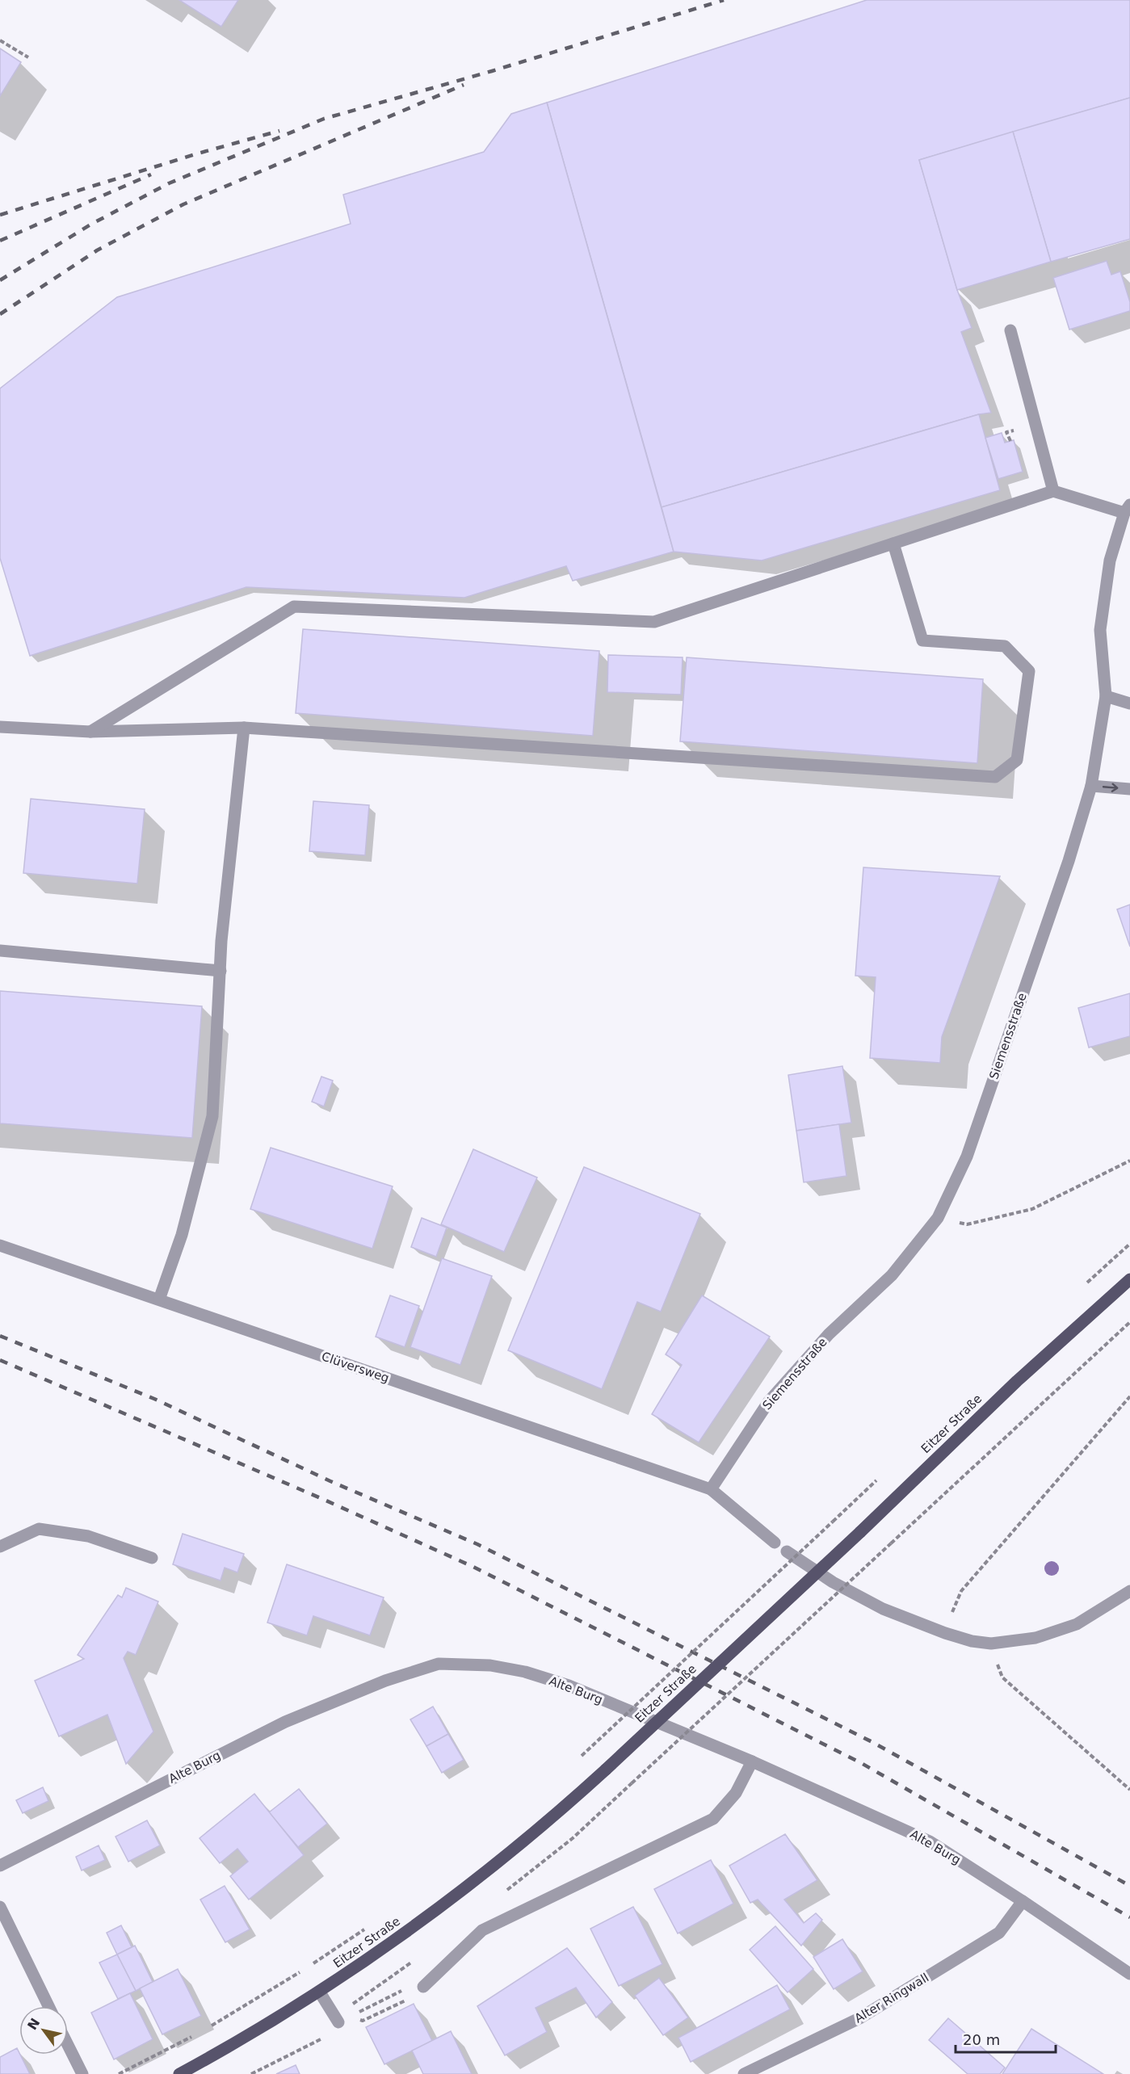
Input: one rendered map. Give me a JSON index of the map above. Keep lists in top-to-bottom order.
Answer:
{
  "streets": {
    "main road": ["Eitzer Straße"],
    "street": [
      "Siemensstraße",
      "Clüversweg",
      "Alte Burg",
      "Alter Ringwall"
    ]
  },
  "crossings": [
    ["Siemensstraße", "Clüversweg"],
    ["Alte Burg", "Alter Ringwall"]
  ],
  "scale_bar": "20 m",
  "north": "top left"
}
